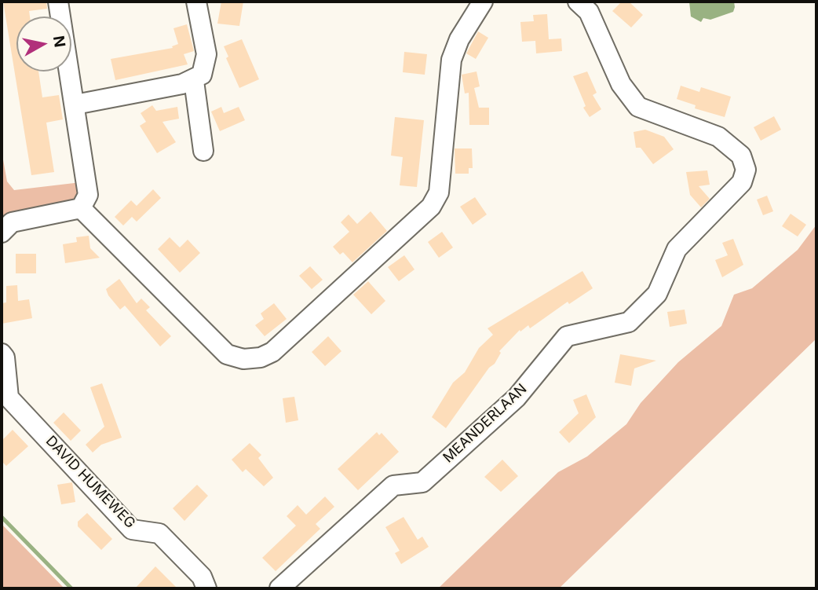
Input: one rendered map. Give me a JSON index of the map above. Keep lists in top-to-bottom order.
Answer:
{
  "streets": {
    "street": ["MEANDERLAAN", "DAVID HUMEWEG"]
  },
  "north": "right"
}
